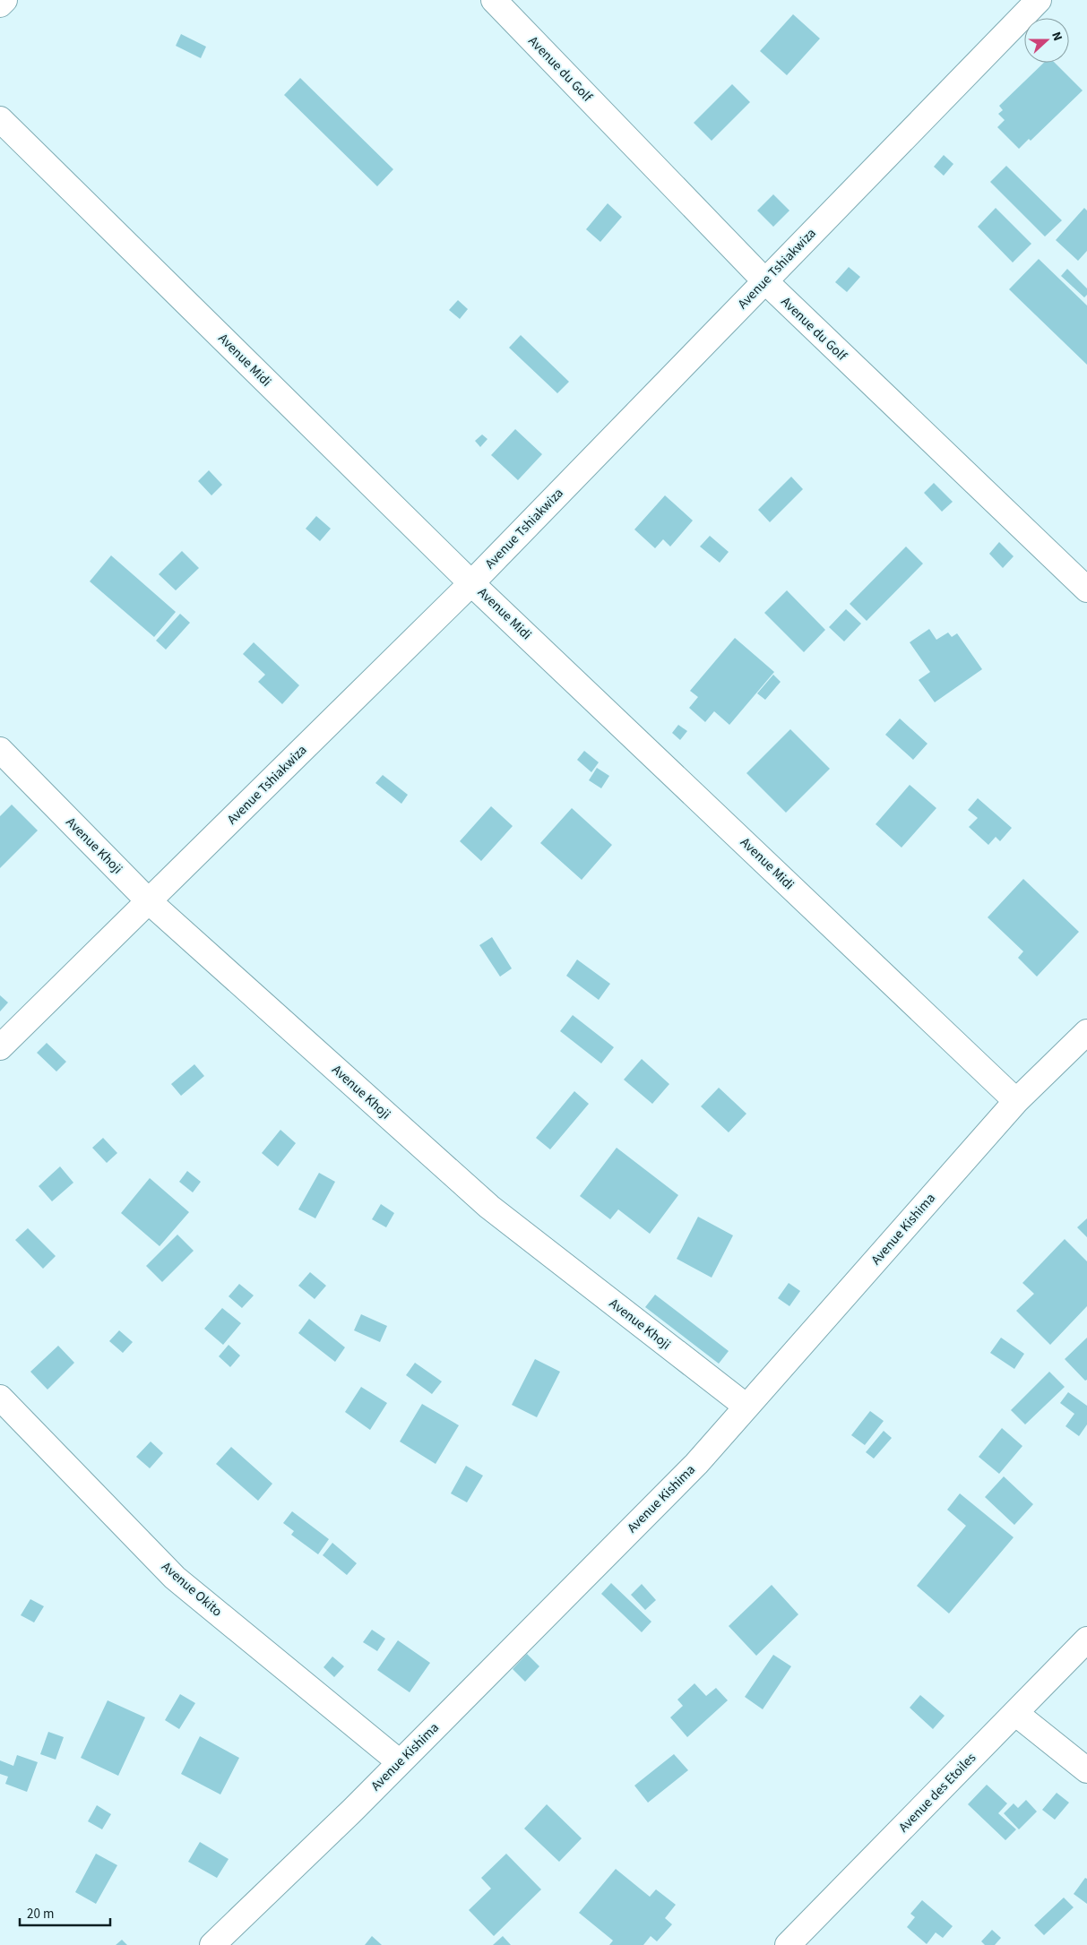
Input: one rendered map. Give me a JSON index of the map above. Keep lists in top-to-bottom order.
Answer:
{
  "streets": {
    "street": [
      "Avenue du Golf",
      "Avenue Tshiakwiza",
      "Avenue Midi",
      "Avenue Khoji",
      "Avenue Kishima",
      "Avenue Okito",
      "Avenue des Etoiles"
    ]
  },
  "crossings": [
    ["Avenue du Golf", "Avenue Tshiakwiza"],
    ["Avenue Tshiakwiza", "Avenue Midi"],
    ["Avenue Tshiakwiza", "Avenue Khoji"],
    ["Avenue Midi", "Avenue Kishima"],
    ["Avenue Khoji", "Avenue Kishima"],
    ["Avenue Kishima", "Avenue Okito"]
  ],
  "scale_bar": "20 m",
  "north": "right"
}
